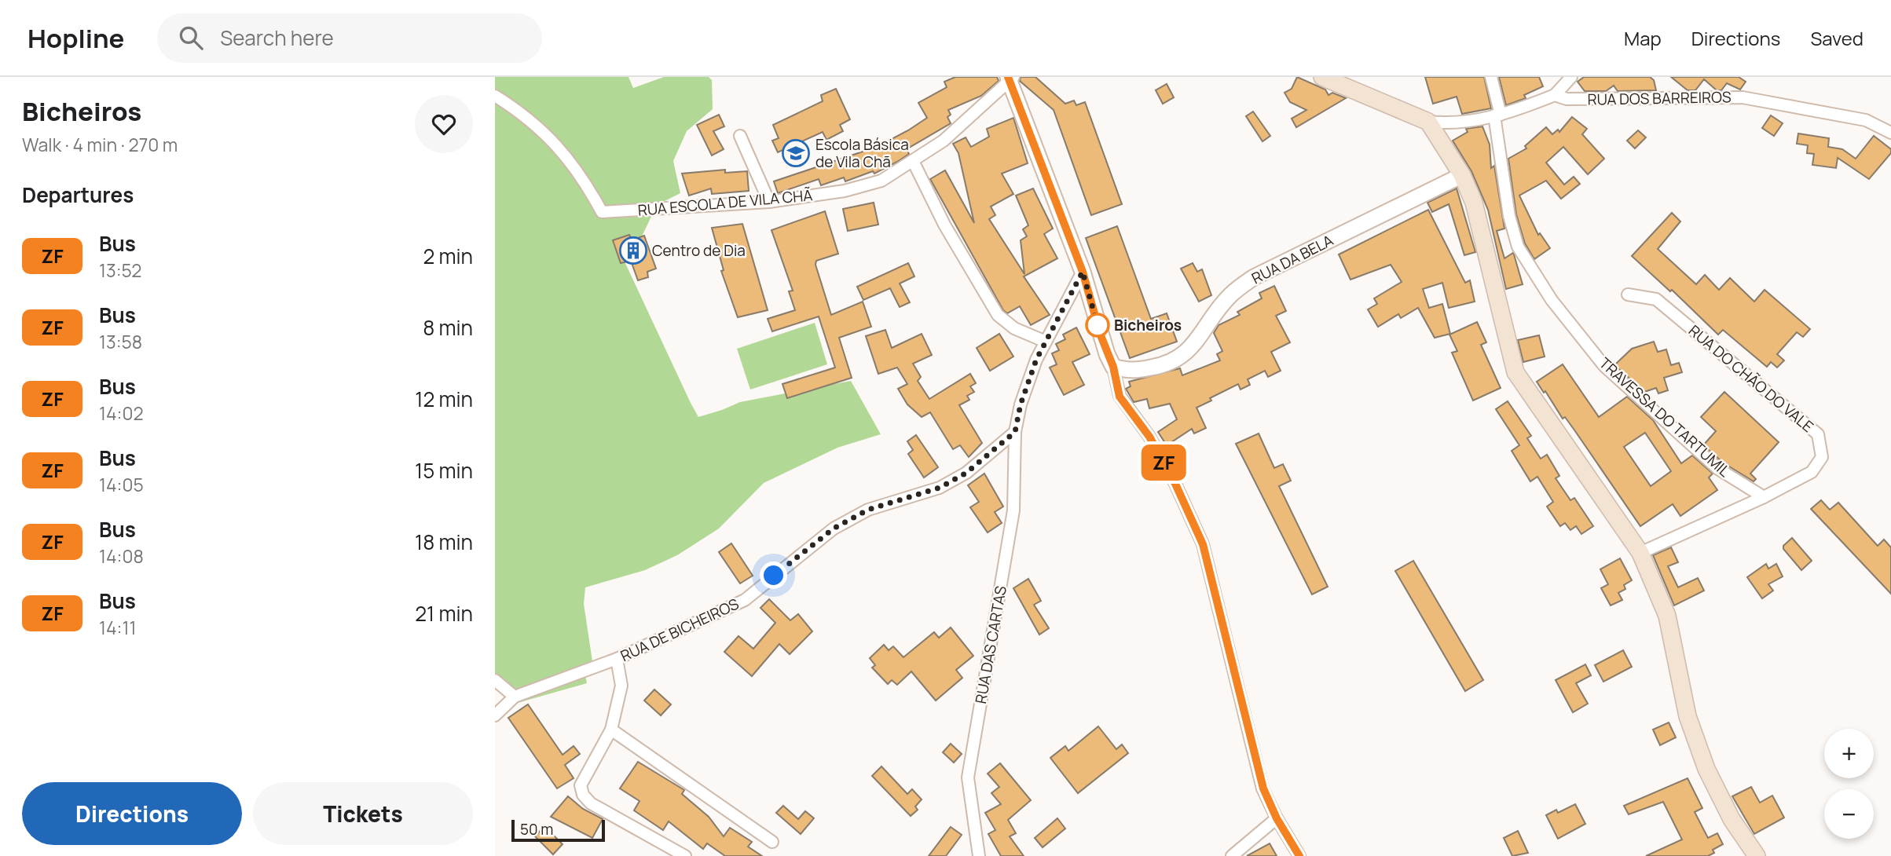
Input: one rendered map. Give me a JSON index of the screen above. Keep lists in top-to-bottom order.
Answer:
{
  "streets": {
    "street": [
      "RUA DOS BARREIROS",
      "RUA ESCOLA DE VILA CHÃ",
      "RUA DA BELA",
      "RUA DO CHÃO DO VALE",
      "TRAVESSA DO TARTUMIL",
      "RUA DE BICHEIROS",
      "RUA DAS CARTAS"
    ]
  },
  "crossings": [
    ["RUA DOS BARREIROS", "TRAVESSA DO TARTUMIL"],
    ["RUA DO CHÃO DO VALE", "TRAVESSA DO TARTUMIL"],
    ["RUA DE BICHEIROS", "RUA DAS CARTAS"]
  ],
  "places": {
    "school or university": ["Escola Básica de Vila Chã"],
    "building": ["Centro de Dia"],
    "other": ["Bicheiros"]
  },
  "lines": ["bus line ZF"],
  "scale_bar": "50 m",
  "page": {
    "header": "Hopline",
    "search": "Search here",
    "nav": ["Map", "Directions", "Saved"],
    "heading": [
      ["Bicheiros", "Walk · 4 min · 270 m"],
      "Departures"
    ],
    "on_map": "ZF",
    "list": [
      {
        "mark": "ZF",
        "name": "Bus",
        "note": "13:52",
        "value": "2 min"
      },
      {
        "mark": "ZF",
        "name": "Bus",
        "note": "13:58",
        "value": "8 min"
      },
      {
        "mark": "ZF",
        "name": "Bus",
        "note": "14:02",
        "value": "12 min"
      },
      {
        "mark": "ZF",
        "name": "Bus",
        "note": "14:05",
        "value": "15 min"
      },
      {
        "mark": "ZF",
        "name": "Bus",
        "note": "14:08",
        "value": "18 min"
      },
      {
        "mark": "ZF",
        "name": "Bus",
        "note": "14:11",
        "value": "21 min"
      }
    ],
    "map_buttons": ["+", "−"],
    "buttons": ["Directions", "Tickets"],
    "scale": "50 m"
  }
}
